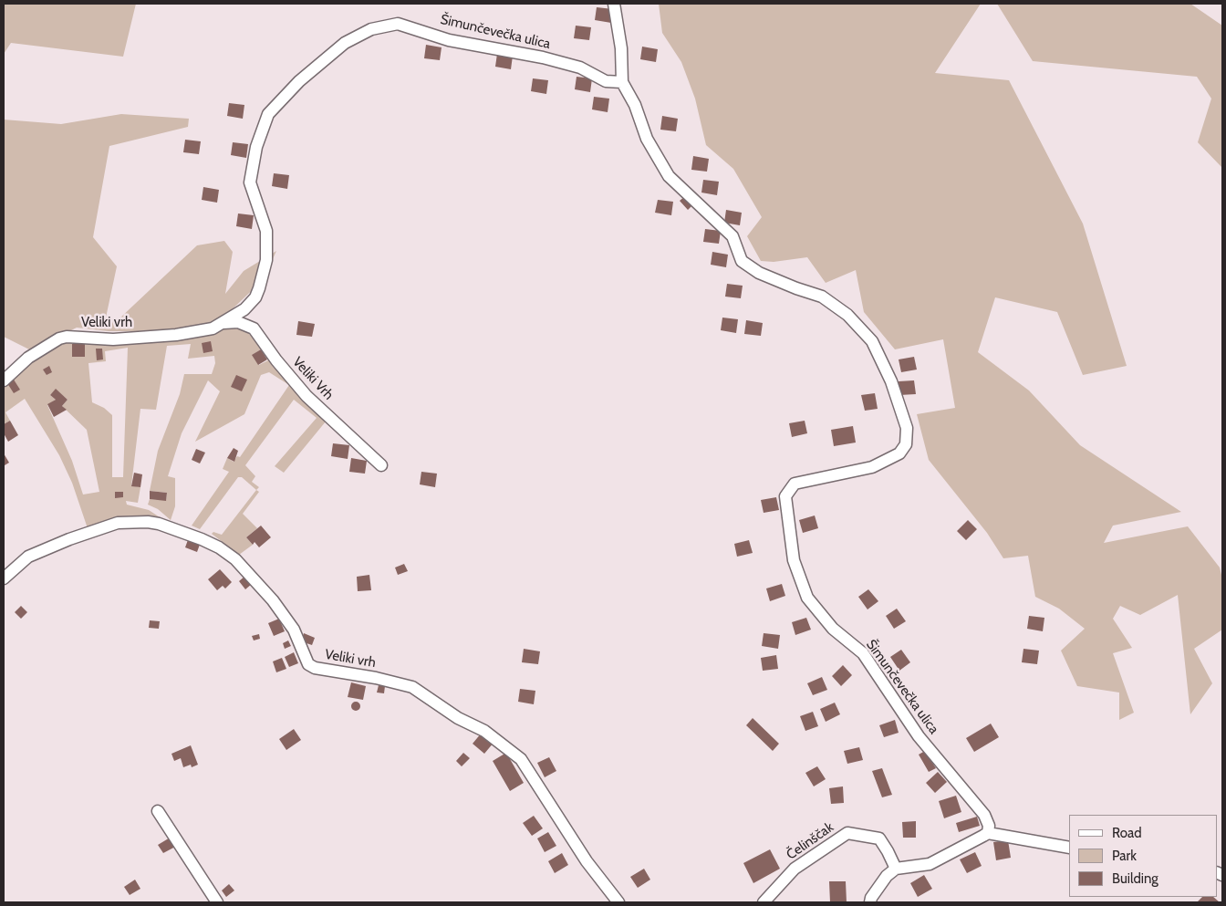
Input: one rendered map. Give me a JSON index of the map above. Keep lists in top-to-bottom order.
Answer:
{
  "streets": {
    "street": [
      "Šimunčevečka ulica",
      "Veliki vrh",
      "Veliki Vrh",
      "Čelinščak"
    ]
  },
  "crossings": [
    ["Šimunčevečka ulica", "Veliki vrh"],
    ["Šimunčevečka ulica", "Veliki Vrh"],
    ["Veliki vrh", "Veliki Vrh"]
  ],
  "legend": ["Road", "Park", "Building"]
}
